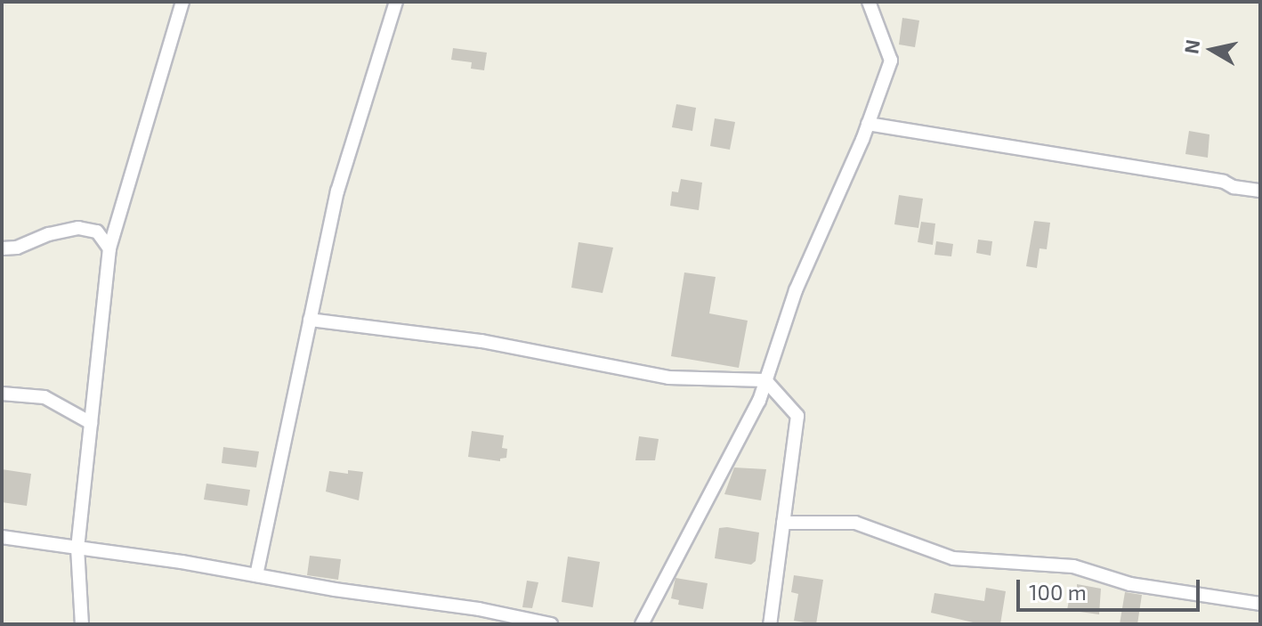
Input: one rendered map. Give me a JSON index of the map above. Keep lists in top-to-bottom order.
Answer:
{
  "scale_bar": "100 m",
  "north": "left"
}
